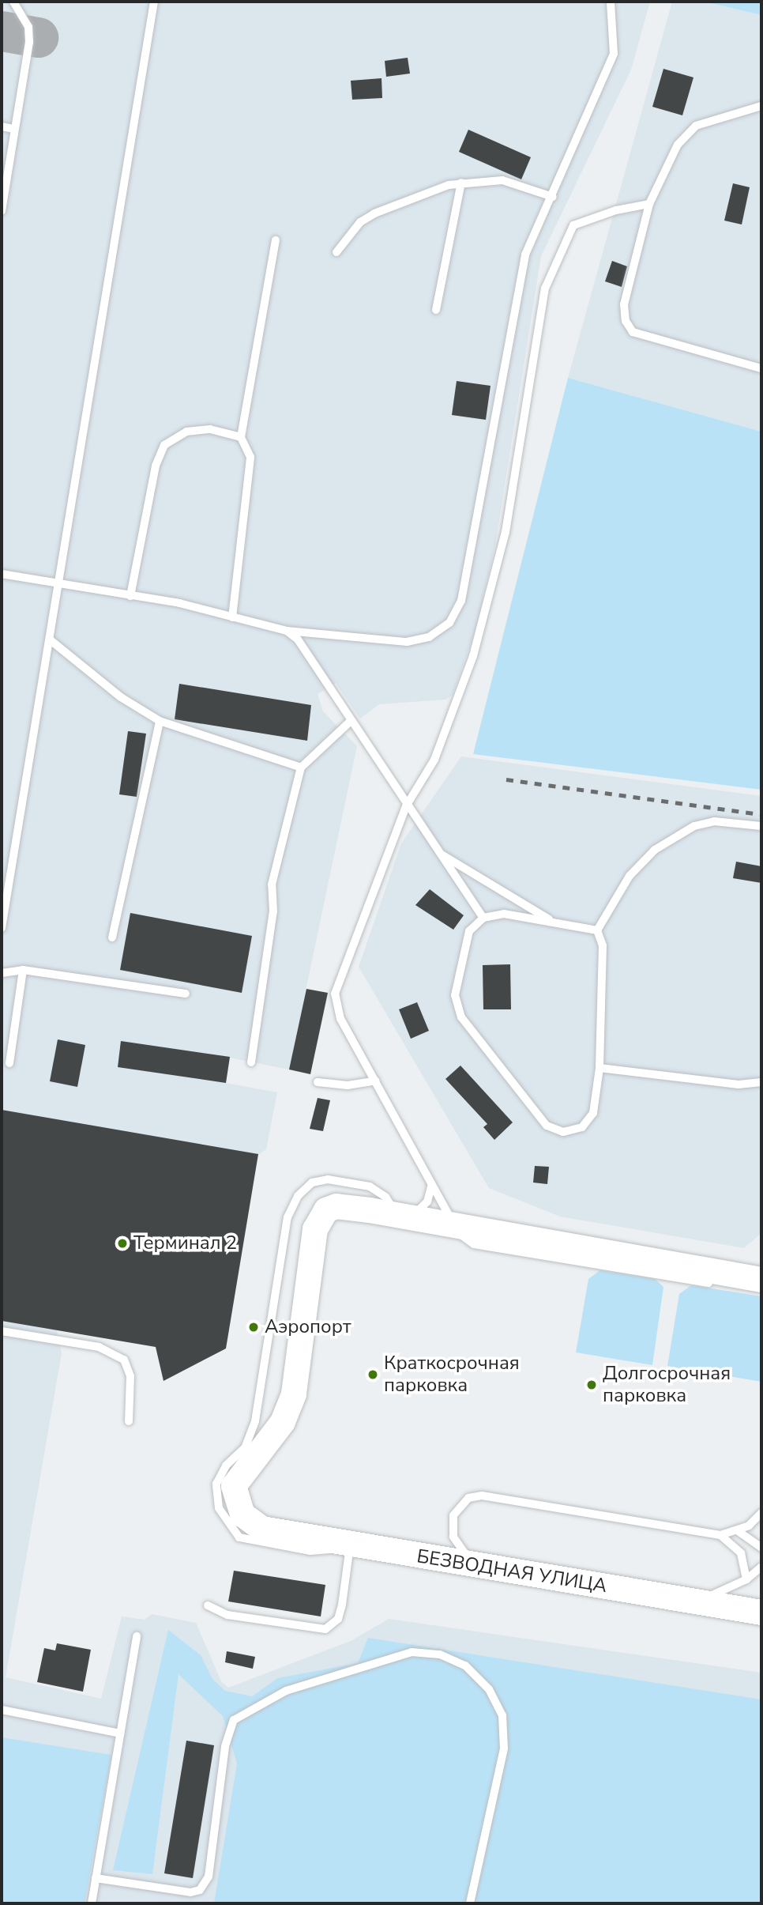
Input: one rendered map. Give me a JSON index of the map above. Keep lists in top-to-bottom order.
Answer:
{
  "streets": {
    "main road": ["БЕЗВОДНАЯ УЛИЦА"]
  },
  "places": [
    "Терминал 2",
    "Аэропорт",
    "Краткосрочная парковка",
    "Долгосрочная парковка"
  ]
}
